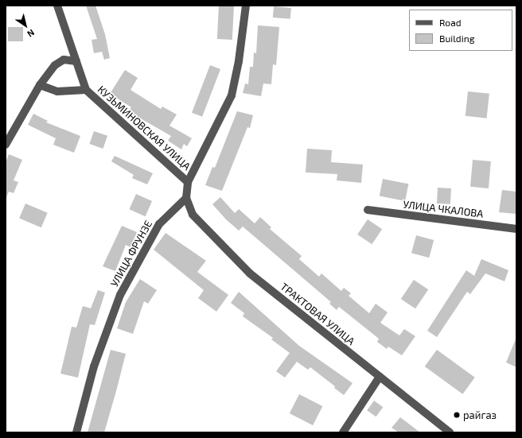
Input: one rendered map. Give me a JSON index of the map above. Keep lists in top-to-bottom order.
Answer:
{
  "streets": {
    "street": [
      "КУЗЬМИНОВСКАЯ УЛИЦА",
      "УЛИЦА ЧКАЛОВА",
      "УЛИЦА ФРУНЗЕ",
      "ТРАКТОВАЯ УЛИЦА"
    ]
  },
  "crossings": [
    ["УЛИЦА ФРУНЗЕ", "ТРАКТОВАЯ УЛИЦА"]
  ],
  "places": ["райгаз"],
  "legend": ["Road", "Building"],
  "north": "bottom right"
}
